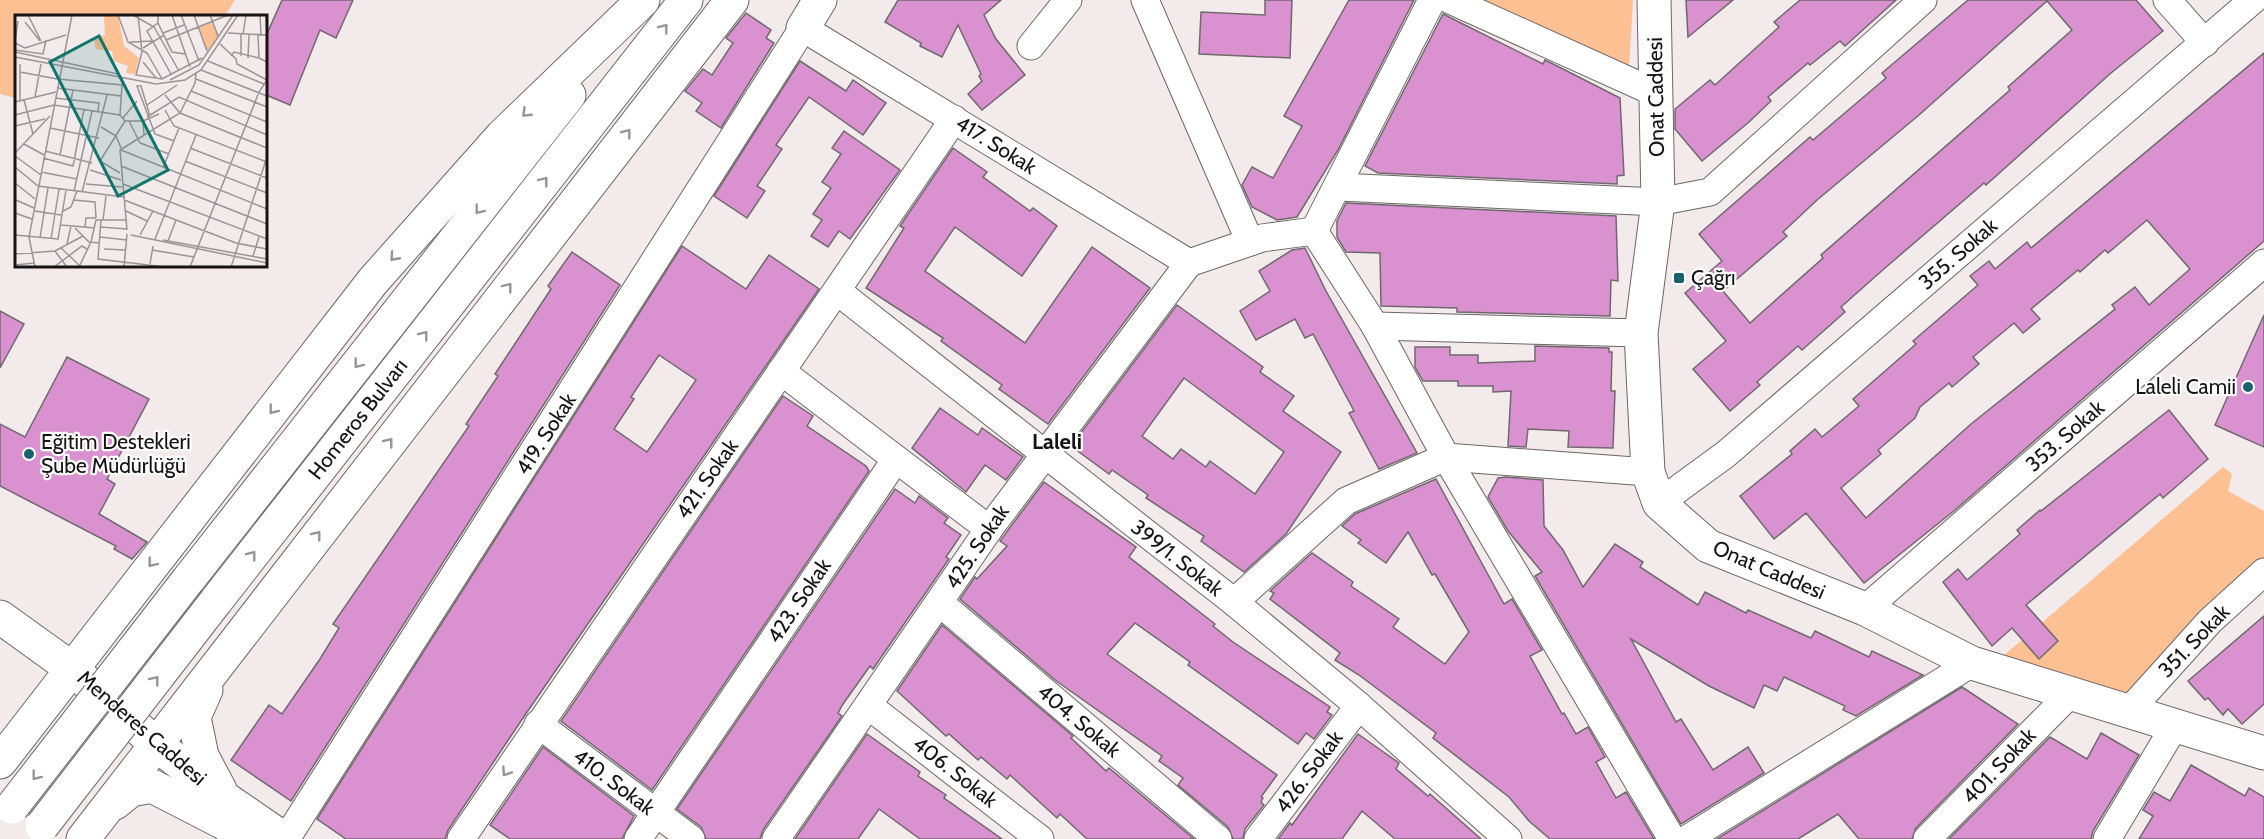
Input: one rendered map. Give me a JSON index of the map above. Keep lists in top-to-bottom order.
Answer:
{
  "streets": {
    "main road": ["Onat Caddesi", "Homeros Bulvarı", "Menderes Caddesi"],
    "street": [
      "417. Sokak",
      "355. Sokak",
      "419. Sokak",
      "353. Sokak",
      "421. Sokak",
      "425. Sokak",
      "399/1. Sokak",
      "423. Sokak",
      "351. Sokak",
      "404. Sokak",
      "401. Sokak",
      "406. Sokak",
      "426. Sokak",
      "410. Sokak"
    ]
  },
  "crossings": [
    ["Onat Caddesi", "355. Sokak"],
    ["Onat Caddesi", "353. Sokak"],
    ["Onat Caddesi", "351. Sokak"],
    ["Onat Caddesi", "401. Sokak"],
    ["417. Sokak", "419. Sokak"],
    ["417. Sokak", "421. Sokak"],
    ["417. Sokak", "425. Sokak"],
    ["419. Sokak", "Menderes Caddesi"],
    ["421. Sokak", "399/1. Sokak"],
    ["421. Sokak", "410. Sokak"],
    ["425. Sokak", "399/1. Sokak"],
    ["425. Sokak", "404. Sokak"],
    ["425. Sokak", "406. Sokak"],
    ["399/1. Sokak", "426. Sokak"],
    ["423. Sokak", "410. Sokak"]
  ],
  "districts": ["Laleli"],
  "places": {
    "transit": ["Çağrı"],
    "other": ["Laleli Camii", "Eğitim Destekleri Şube Müdürlüğü"]
  }
}
